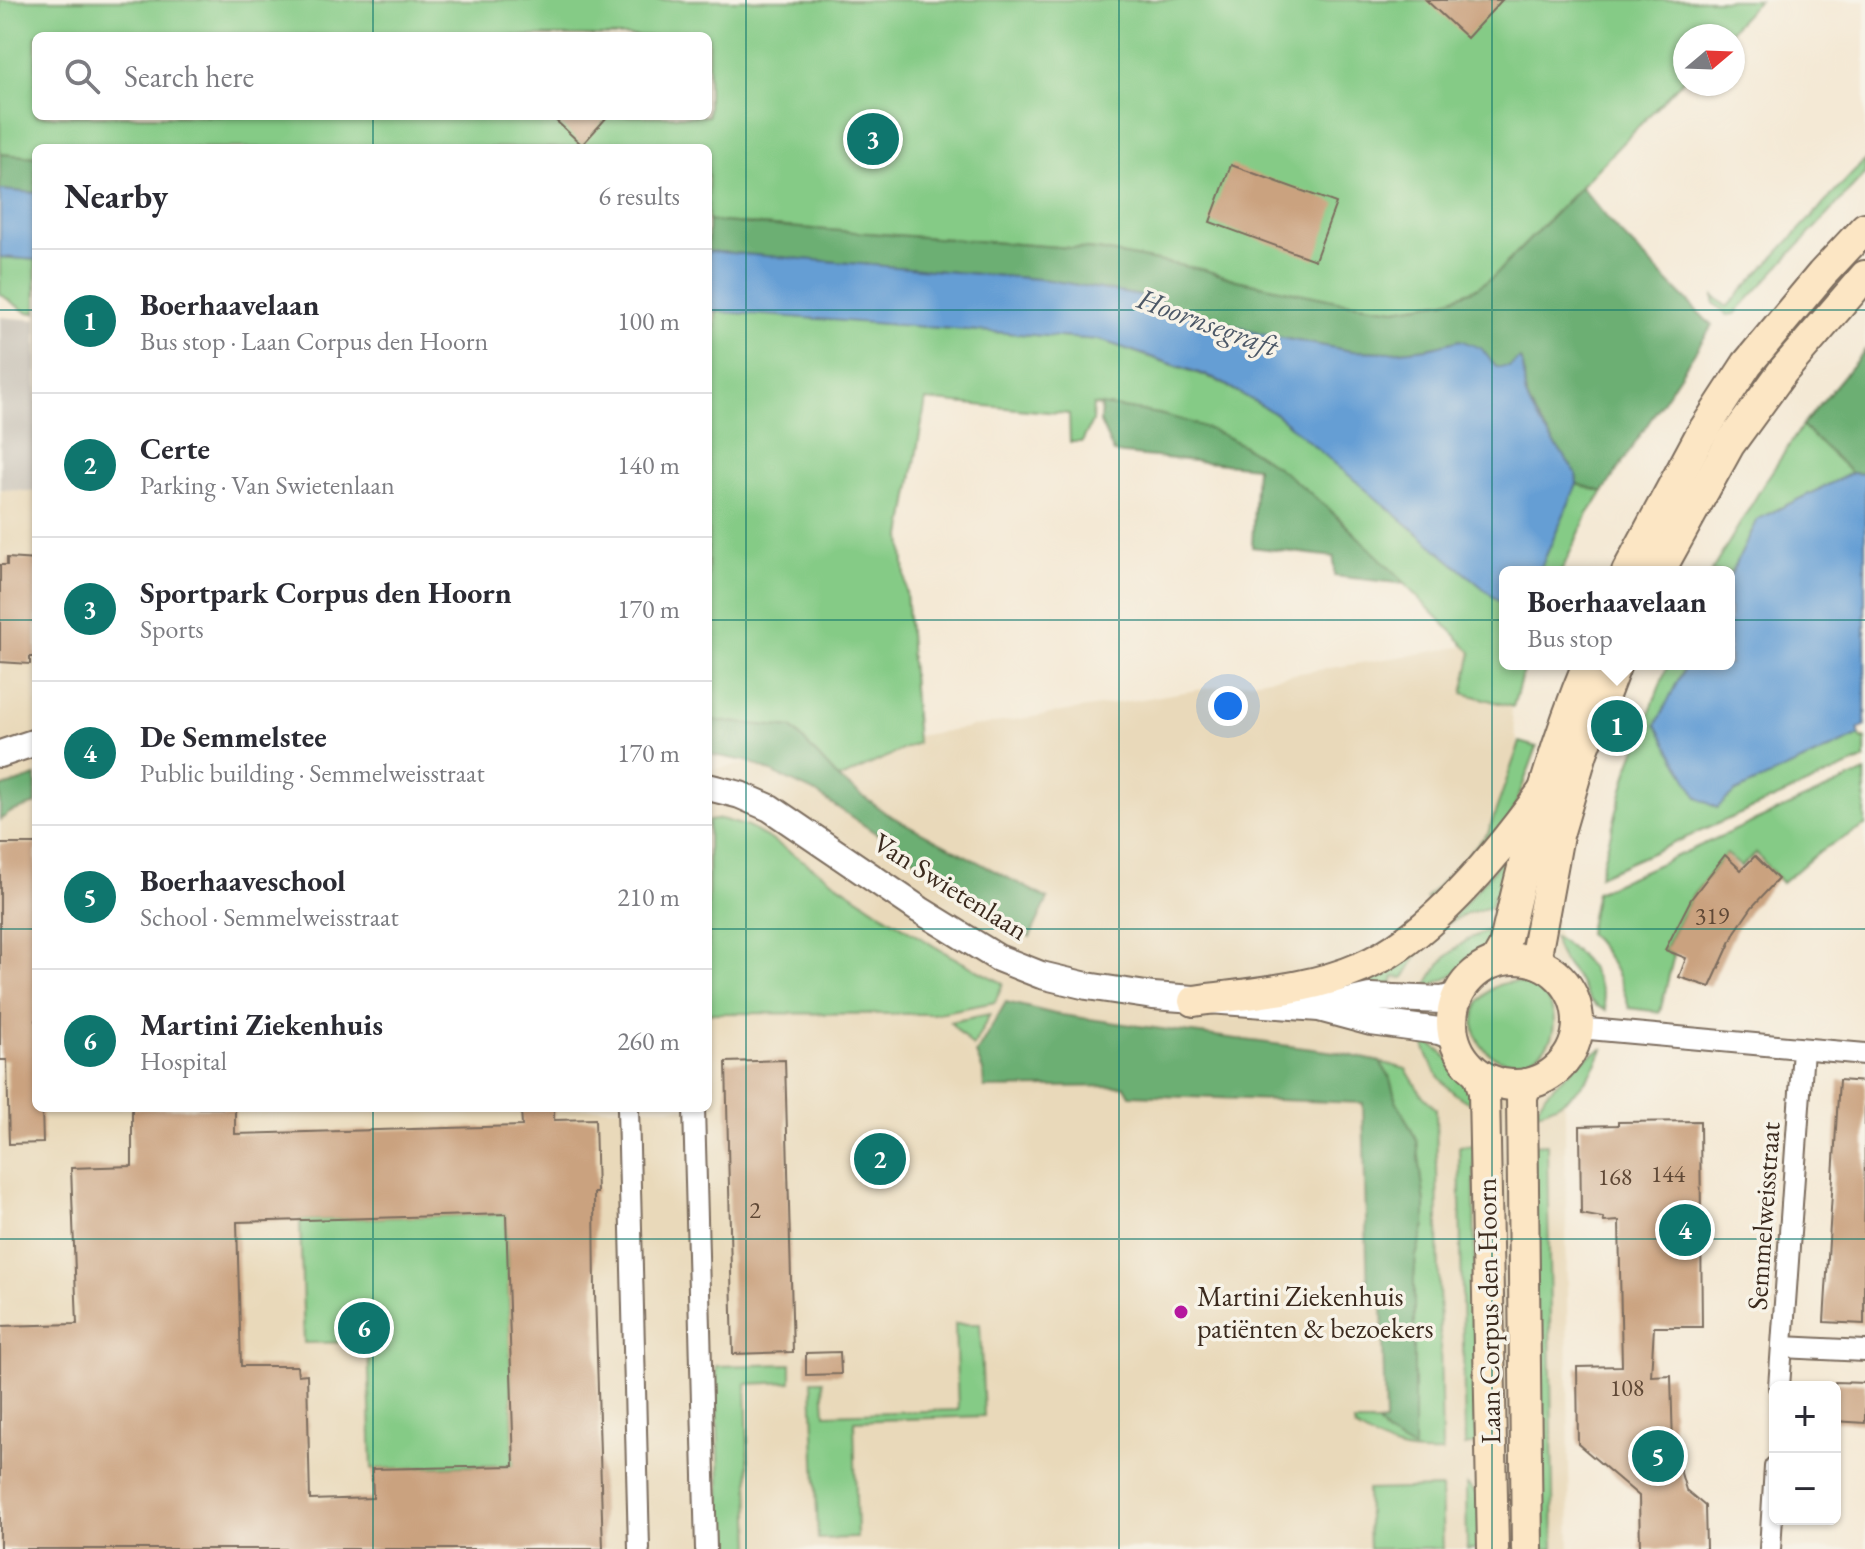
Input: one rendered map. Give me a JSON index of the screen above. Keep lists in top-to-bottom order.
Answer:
{
  "streets": {
    "main road": ["Laan Corpus den Hoorn"],
    "street": ["Van Swietenlaan", "Semmelweisstraat"]
  },
  "crossings": [
    ["Van Swietenlaan", "Laan Corpus den Hoorn"]
  ],
  "water": ["Hoornsegraft"],
  "places": ["Martini Ziekenhuis patiënten & bezoekers"],
  "house_numbers": [
    "319",
    "144",
    "168",
    "2",
    "108"
  ],
  "north": "right",
  "page": {
    "search": "Search here",
    "pins": [
      "3",
      "1",
      "2",
      "4",
      "6",
      "5"
    ],
    "heading": ["Nearby", "6 results"],
    "list": [
      {
        "mark": "1",
        "name": "Boerhaavelaan",
        "note": "Bus stop · Laan Corpus den Hoorn",
        "value": "100 m"
      },
      {
        "mark": "2",
        "name": "Certe",
        "note": "Parking · Van Swietenlaan",
        "value": "140 m"
      },
      {
        "mark": "3",
        "name": "Sportpark Corpus den Hoorn",
        "note": "Sports",
        "value": "170 m"
      },
      {
        "mark": "4",
        "name": "De Semmelstee",
        "note": "Public building · Semmelweisstraat",
        "value": "170 m"
      },
      {
        "mark": "5",
        "name": "Boerhaaveschool",
        "note": "School · Semmelweisstraat",
        "value": "210 m"
      },
      {
        "mark": "6",
        "name": "Martini Ziekenhuis",
        "note": "Hospital",
        "value": "260 m"
      }
    ],
    "popup": ["Boerhaavelaan", "Bus stop"],
    "map_buttons": ["+", "−"]
  }
}
